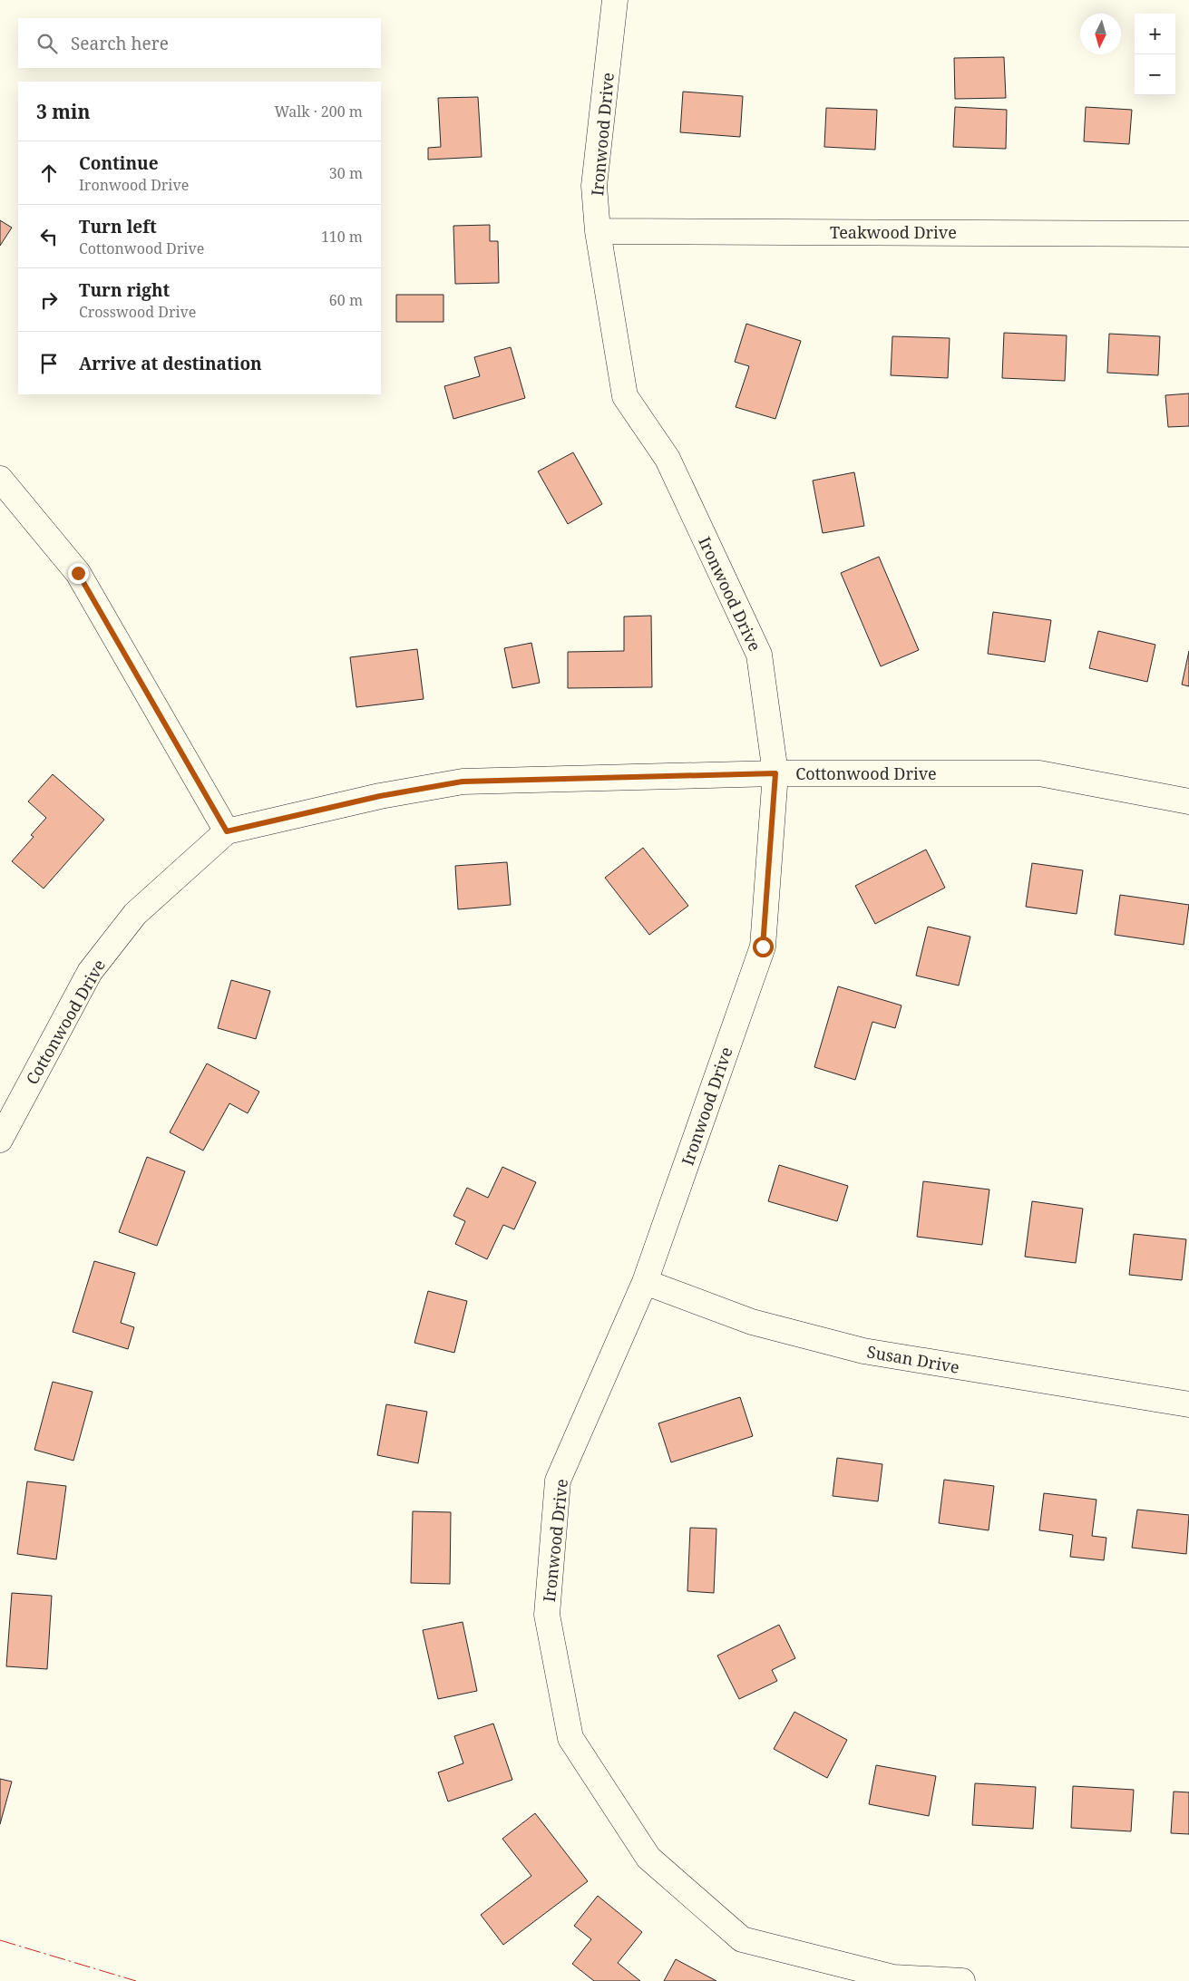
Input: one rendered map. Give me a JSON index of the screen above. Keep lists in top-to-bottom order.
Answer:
{
  "streets": {
    "street": [
      "Ironwood Drive",
      "Teakwood Drive",
      "Cottonwood Drive",
      "Susan Drive"
    ]
  },
  "crossings": [
    ["Ironwood Drive", "Teakwood Drive"],
    ["Ironwood Drive", "Cottonwood Drive"],
    ["Ironwood Drive", "Susan Drive"]
  ],
  "north": "bottom",
  "page": {
    "map_buttons": ["+", "−"],
    "search": "Search here",
    "heading": ["3 min", "Walk · 200 m"],
    "list": [
      ["Continue", "Ironwood Drive", "30 m"],
      ["Turn left", "Cottonwood Drive", "110 m"],
      ["Turn right", "Crosswood Drive", "60 m"],
      "Arrive at destination"
    ]
  }
}
